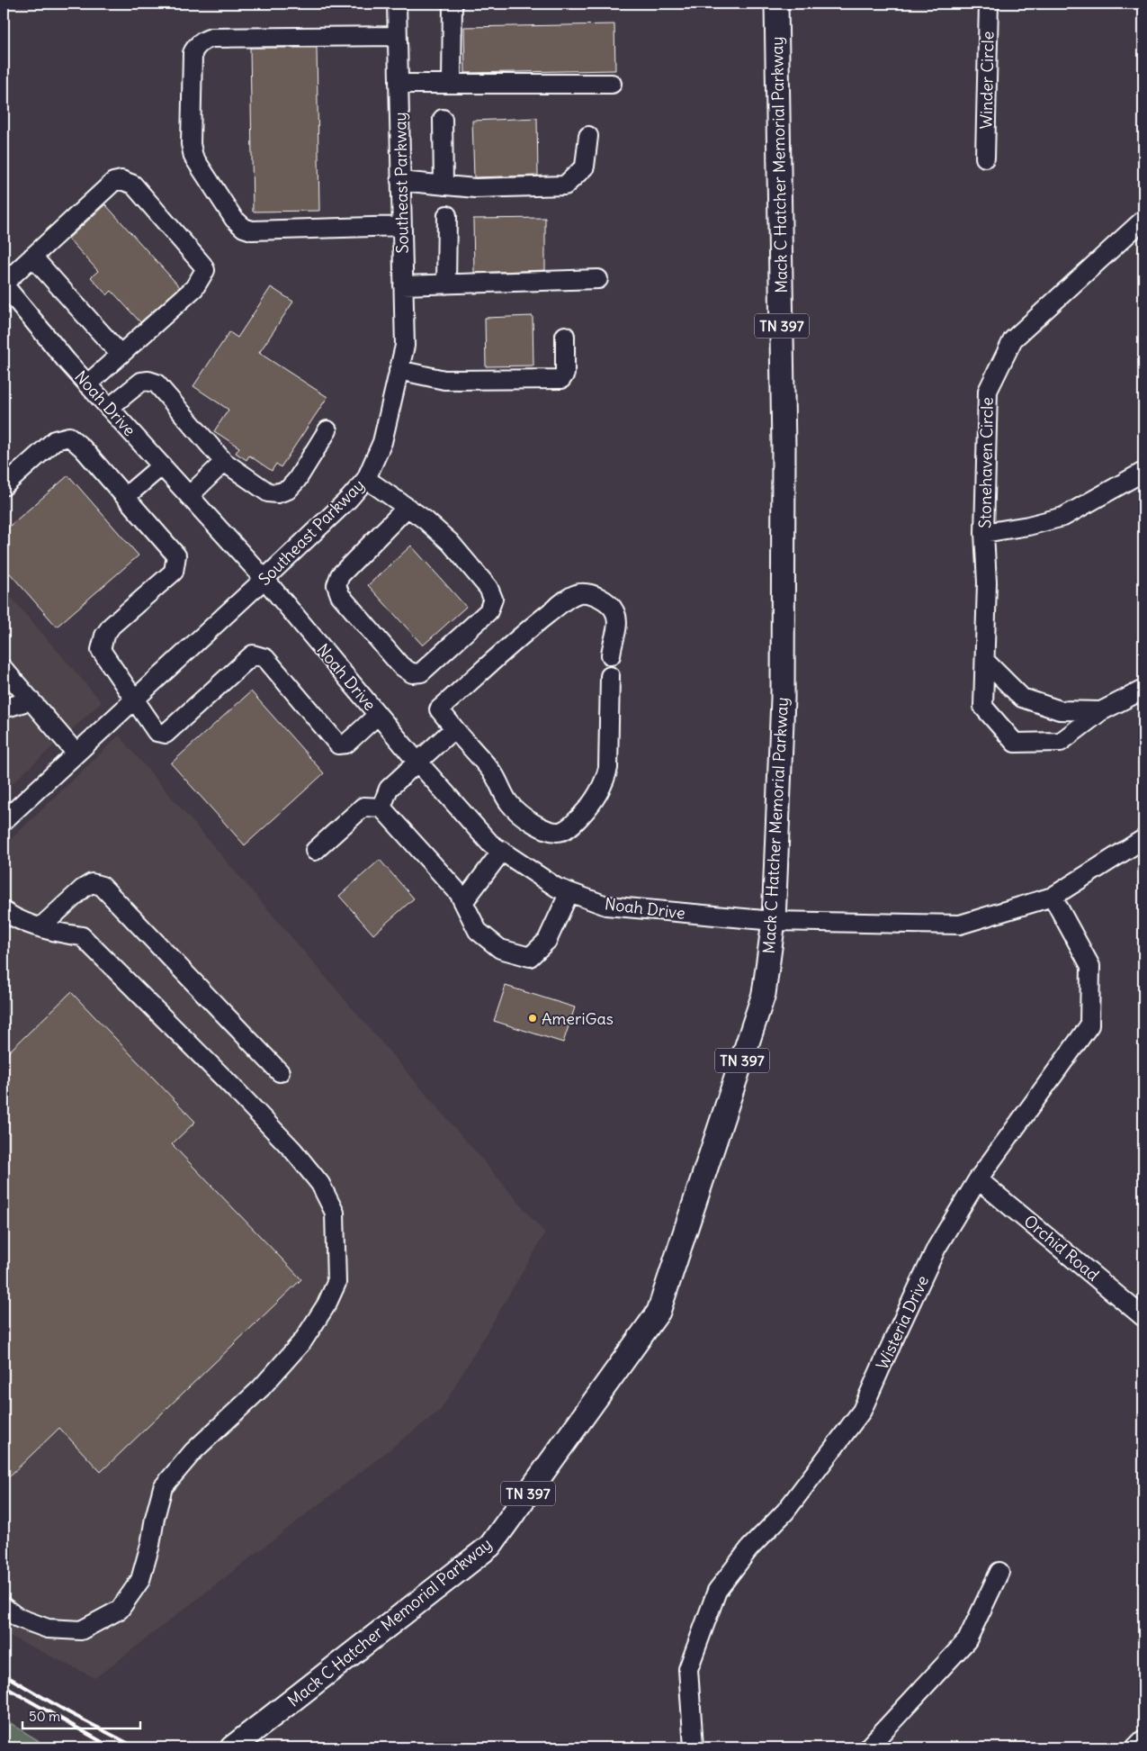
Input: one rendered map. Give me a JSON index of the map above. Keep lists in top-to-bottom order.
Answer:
{
  "streets": {
    "main road": ["Mack C Hatcher Memorial Parkway", "TN 397"],
    "street": [
      "Winder Circle",
      "Southeast Parkway",
      "Noah Drive",
      "Stonehaven Circle",
      "Orchid Road",
      "Wisteria Drive"
    ]
  },
  "crossings": [
    ["Mack C Hatcher Memorial Parkway", "Noah Drive"],
    ["Southeast Parkway", "Noah Drive"],
    ["Noah Drive", "Wisteria Drive"],
    ["Orchid Road", "Wisteria Drive"]
  ],
  "places": ["AmeriGas"],
  "scale_bar": "50 m"
}
